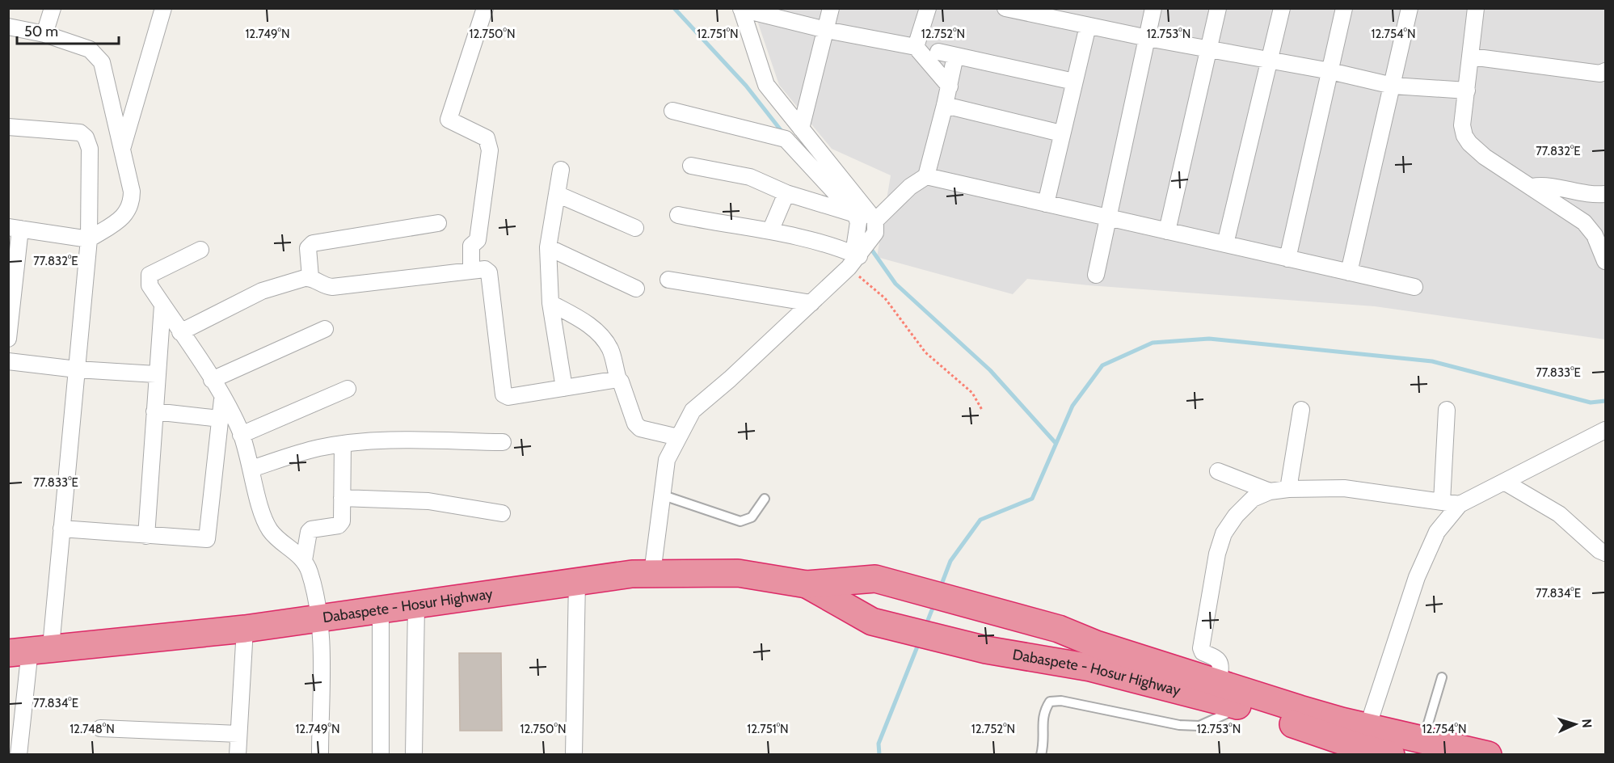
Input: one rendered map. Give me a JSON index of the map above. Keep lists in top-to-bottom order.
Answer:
{
  "streets": {
    "highway": ["Dabaspete - Hosur Highway"]
  },
  "scale_bar": "50 m",
  "north": "right",
  "coordinates": [
    "12.749°N",
    "12.750°N",
    "12.751°N",
    "12.752°N",
    "12.753°N",
    "12.754°N",
    "77.832°E",
    "77.833°E",
    "77.834°E",
    "12.748°N"
  ]
}
